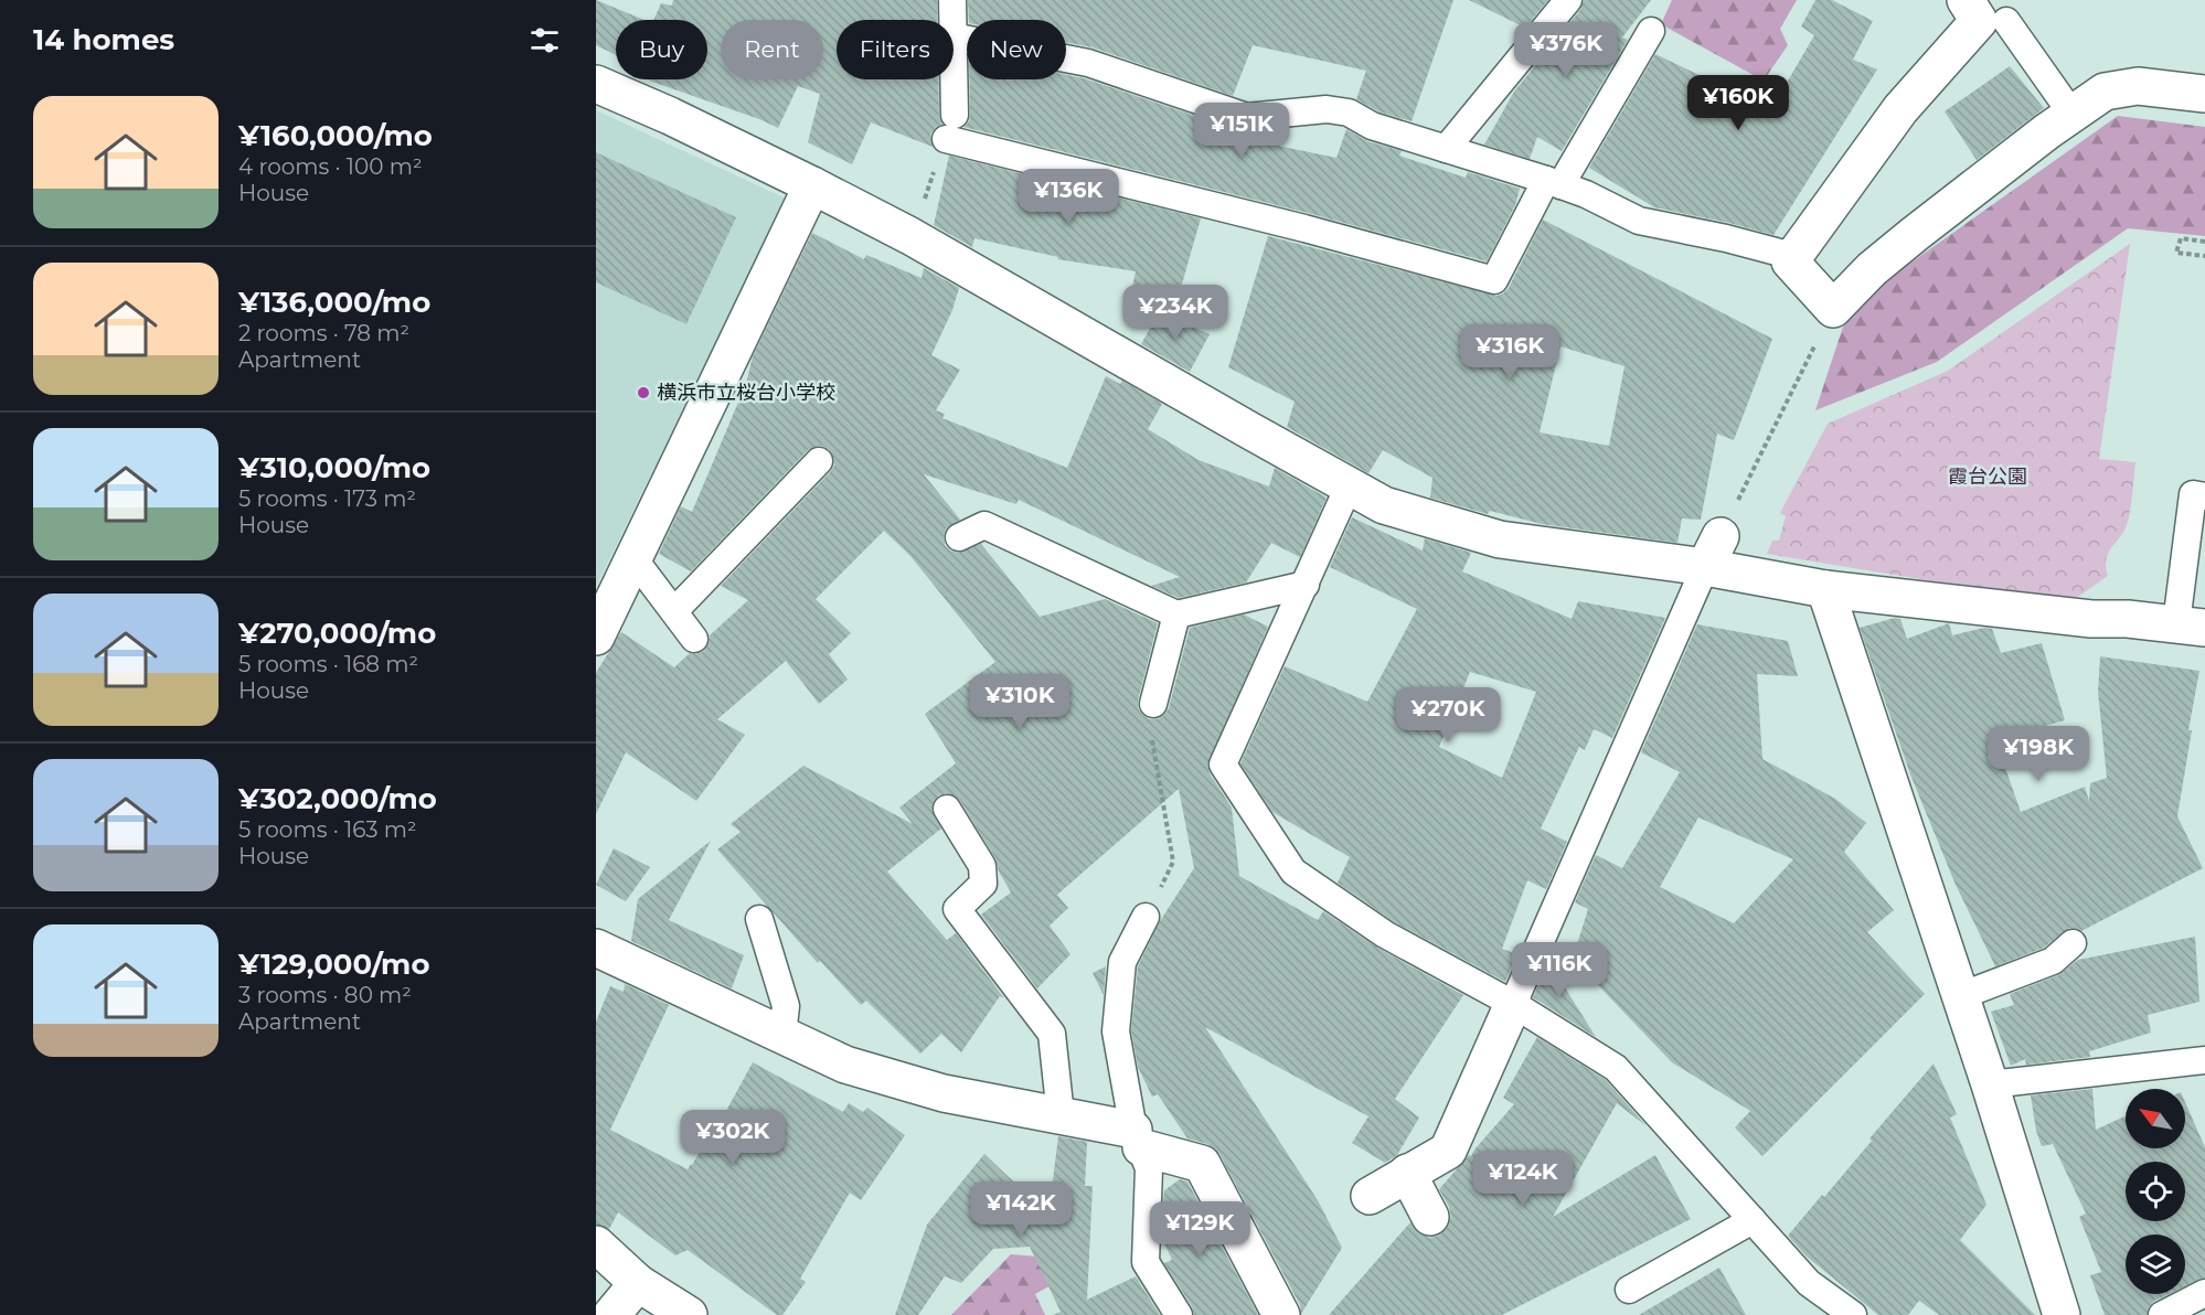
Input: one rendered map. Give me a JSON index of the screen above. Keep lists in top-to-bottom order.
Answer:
{
  "parks": ["霞台公園"],
  "places": ["横浜市立桜台小学校"],
  "north": "top left",
  "page": {
    "heading": "14 homes",
    "chip": [
      "Buy",
      "Rent",
      "Filters",
      "New"
    ],
    "price": [
      "¥376K",
      "¥160K",
      "¥151K",
      "¥136K",
      "¥234K",
      "¥316K",
      "¥310K",
      "¥270K",
      "¥198K",
      "¥116K",
      "¥302K",
      "¥124K",
      "¥142K",
      "¥129K"
    ],
    "list": [
      {
        "name": "¥160,000/mo",
        "note": "4 rooms · 100 m² · House"
      },
      {
        "name": "¥136,000/mo",
        "note": "2 rooms · 78 m² · Apartment"
      },
      {
        "name": "¥310,000/mo",
        "note": "5 rooms · 173 m² · House"
      },
      {
        "name": "¥270,000/mo",
        "note": "5 rooms · 168 m² · House"
      },
      {
        "name": "¥302,000/mo",
        "note": "5 rooms · 163 m² · House"
      },
      {
        "name": "¥129,000/mo",
        "note": "3 rooms · 80 m² · Apartment"
      }
    ]
  }
}
